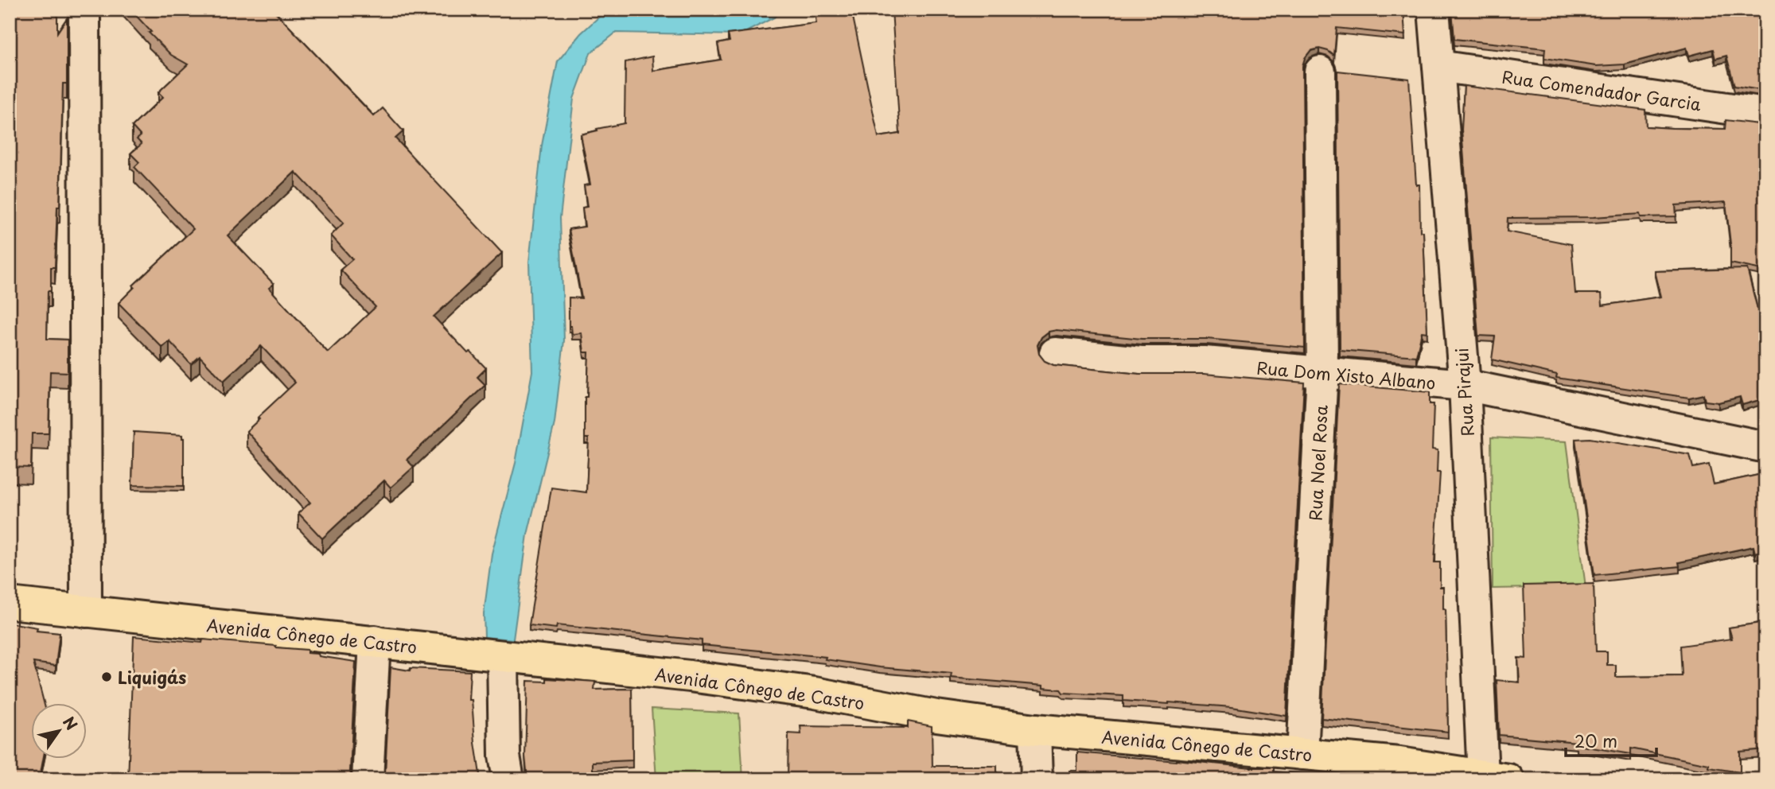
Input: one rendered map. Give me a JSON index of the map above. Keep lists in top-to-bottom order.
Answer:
{
  "streets": {
    "main road": ["Avenida Cônego de Castro"],
    "street": [
      "Rua Comendador Garcia",
      "Rua Dom Xisto Albano",
      "Rua Pirajui",
      "Rua Noel Rosa"
    ]
  },
  "crossings": [
    ["Rua Comendador Garcia", "Rua Pirajui"],
    ["Rua Dom Xisto Albano", "Rua Pirajui"],
    ["Rua Dom Xisto Albano", "Rua Noel Rosa"],
    ["Rua Pirajui", "Avenida Cônego de Castro"],
    ["Rua Noel Rosa", "Avenida Cônego de Castro"]
  ],
  "places": ["Liquigás"],
  "scale_bar": "20 m",
  "north": "top right"
}
